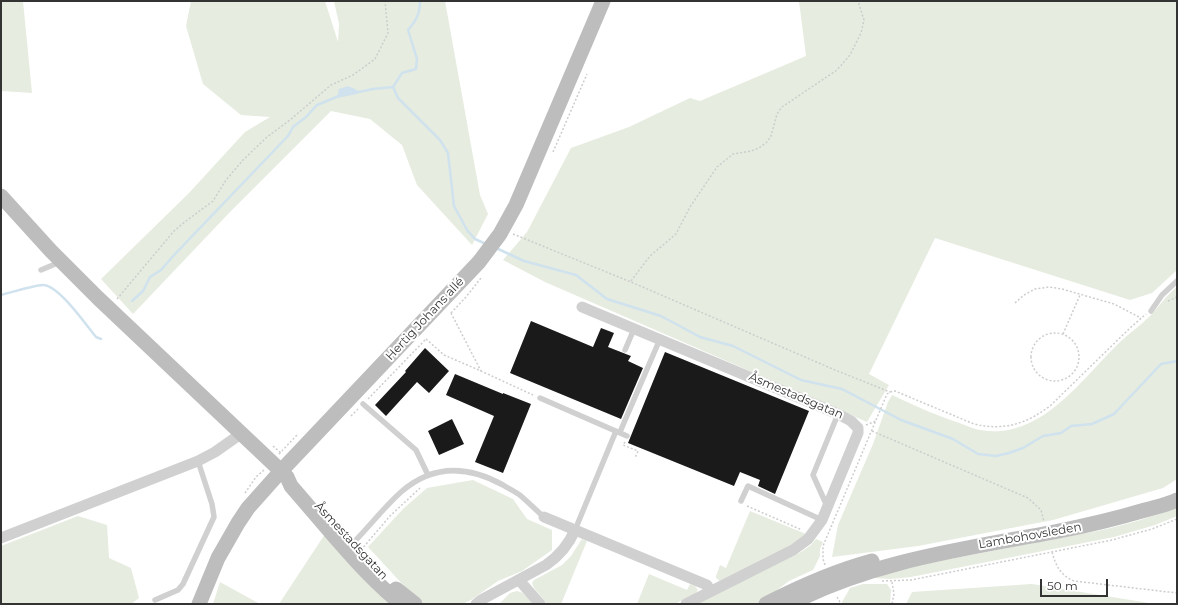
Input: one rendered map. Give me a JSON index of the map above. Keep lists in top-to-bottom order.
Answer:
{
  "streets": {
    "street": ["Hertig Johans allé", "Åsmestadsgatan", "Lambohovsleden"]
  },
  "crossings": [
    ["Hertig Johans allé", "Åsmestadsgatan"]
  ],
  "scale_bar": "50 m"
}
